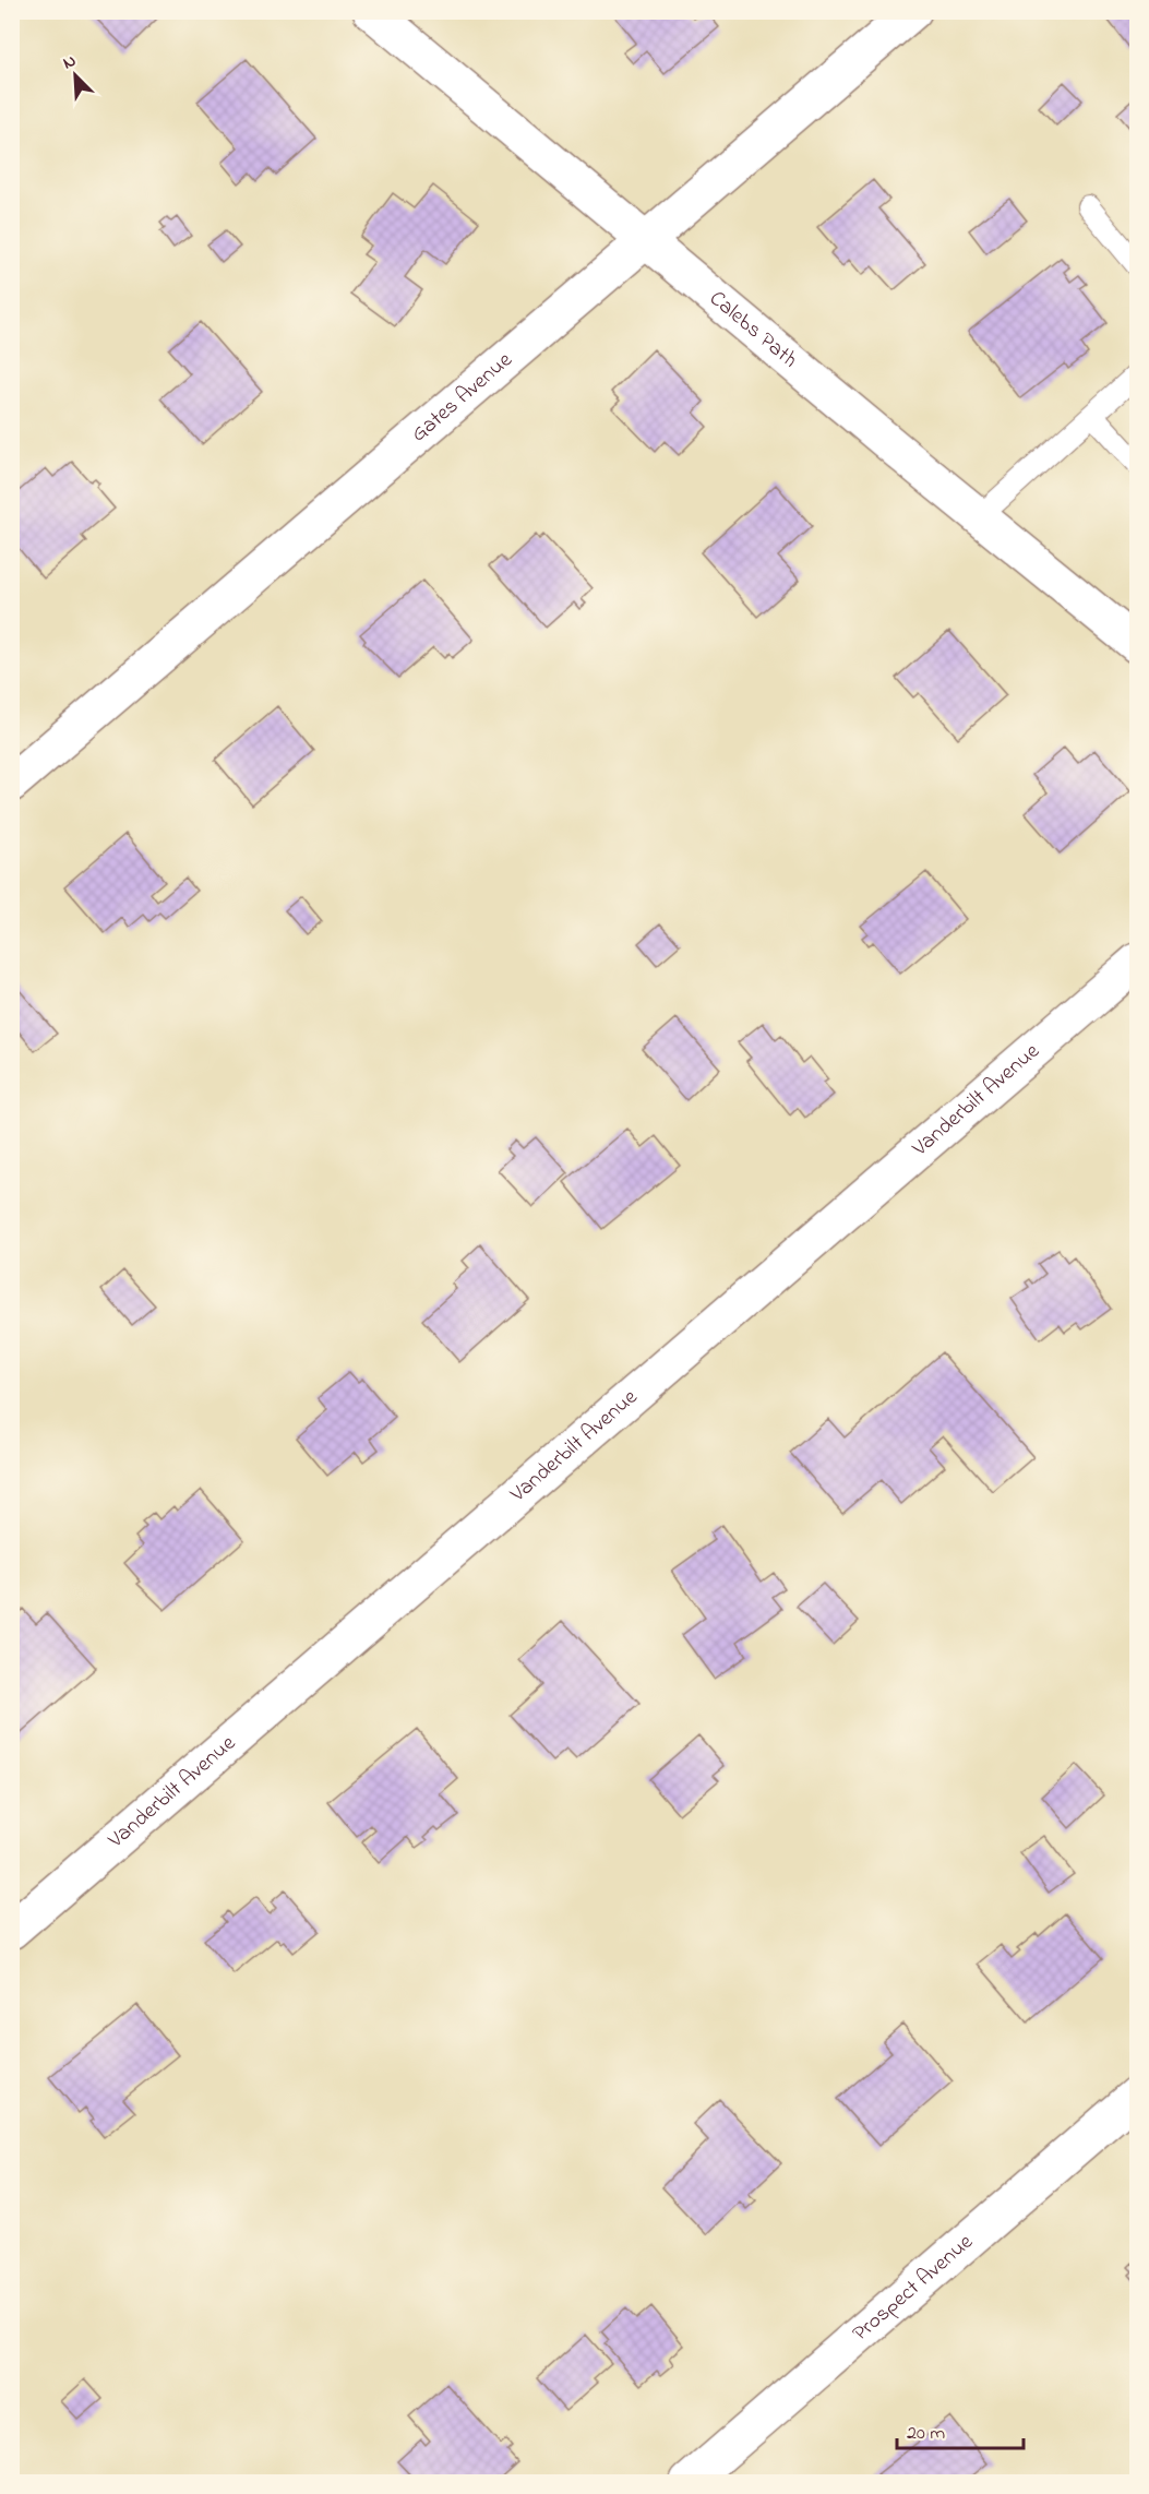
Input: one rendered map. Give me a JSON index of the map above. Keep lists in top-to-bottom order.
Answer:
{
  "streets": {
    "street": [
      "Calebs Path",
      "Gates Avenue",
      "Vanderbilt Avenue",
      "Prospect Avenue"
    ]
  },
  "crossings": [
    ["Calebs Path", "Gates Avenue"]
  ],
  "scale_bar": "20 m",
  "north": "top left"
}
